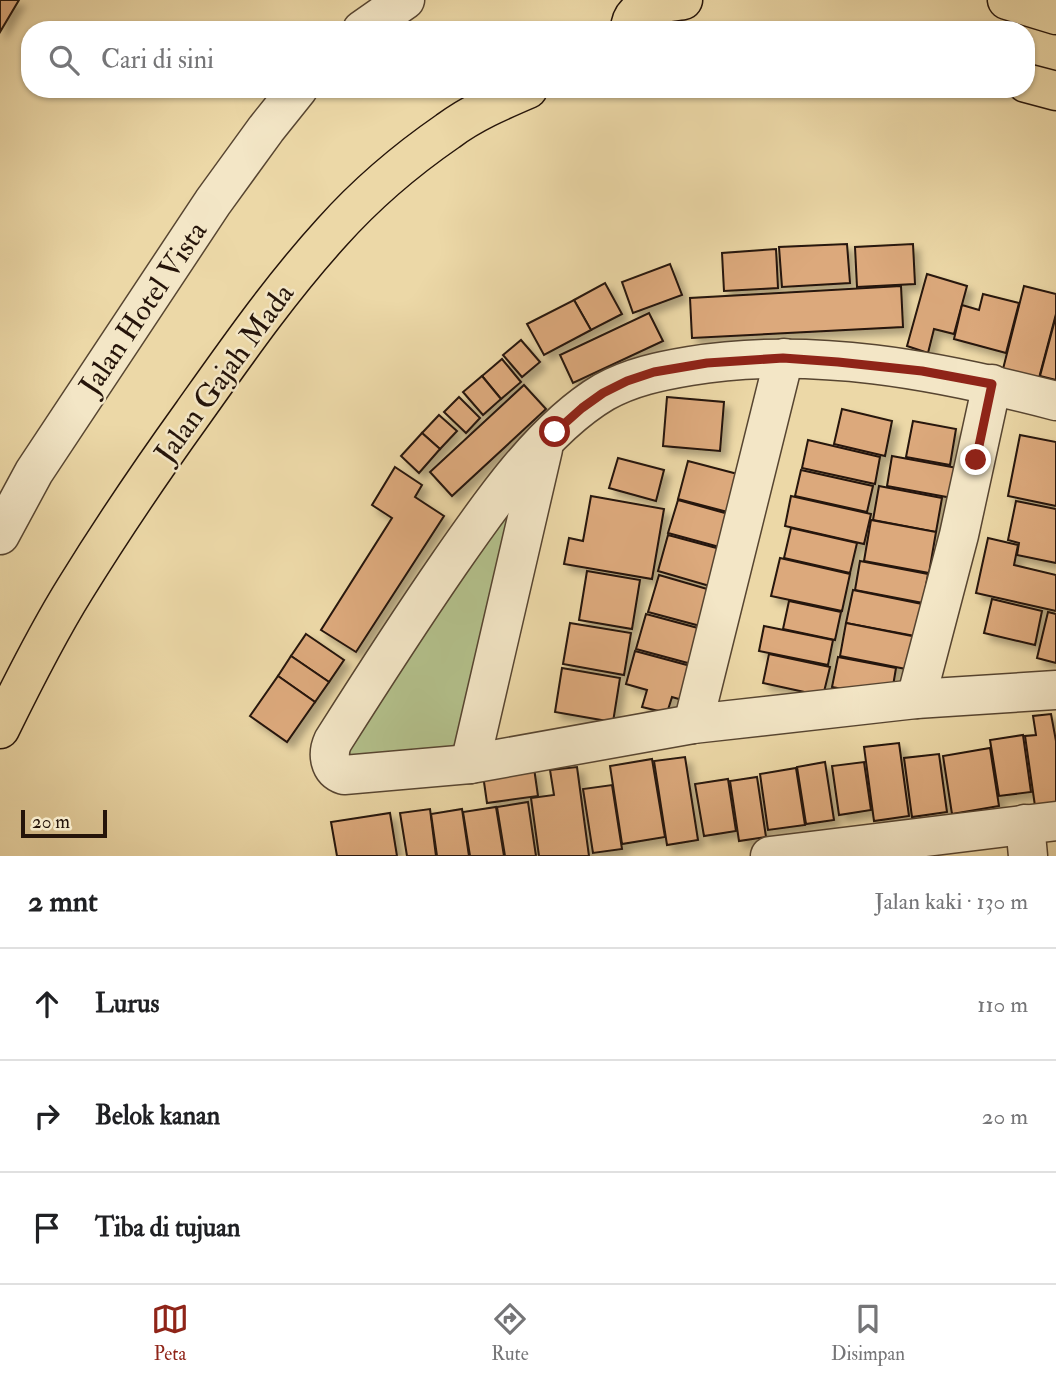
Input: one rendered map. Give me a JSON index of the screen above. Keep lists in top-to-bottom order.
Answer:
{
  "streets": {
    "main road": ["Jalan Gajah Mada"],
    "street": ["Jalan Hotel Vista"]
  },
  "scale_bar": "20 m",
  "page": {
    "search": "Cari di sini",
    "scale": "20 m",
    "heading": ["2 mnt", "Jalan kaki · 130 m"],
    "list": [
      ["Lurus", "110 m"],
      ["Belok kanan", "20 m"],
      "Tiba di tujuan"
    ],
    "nav": ["Peta", "Rute", "Disimpan"]
  }
}
